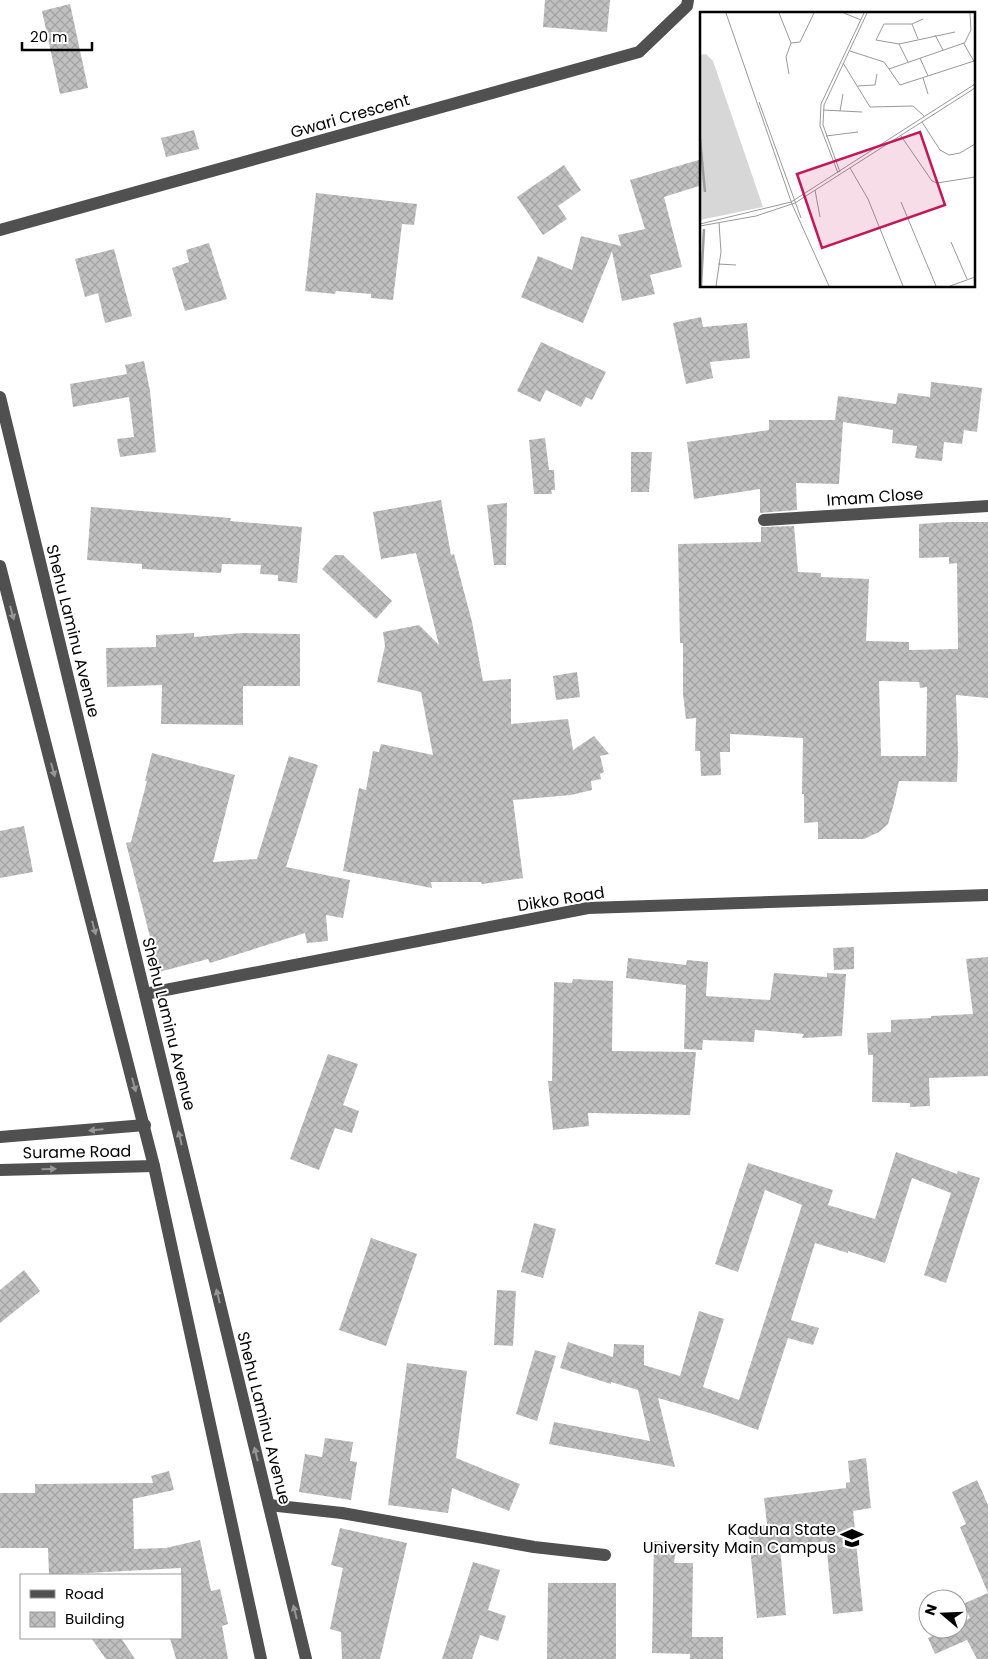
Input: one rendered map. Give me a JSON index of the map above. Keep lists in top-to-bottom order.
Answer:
{
  "streets": {
    "street": [
      "Gwari Crescent",
      "Imam Close",
      "Shehu Laminu Avenue",
      "Dikko Road",
      "Surame Road"
    ]
  },
  "crossings": [
    ["Shehu Laminu Avenue", "Dikko Road"]
  ],
  "places": {
    "school or university": ["Kaduna State University Main Campus"]
  },
  "legend": ["Road", "Building"],
  "scale_bar": "20 m",
  "north": "left"
}
